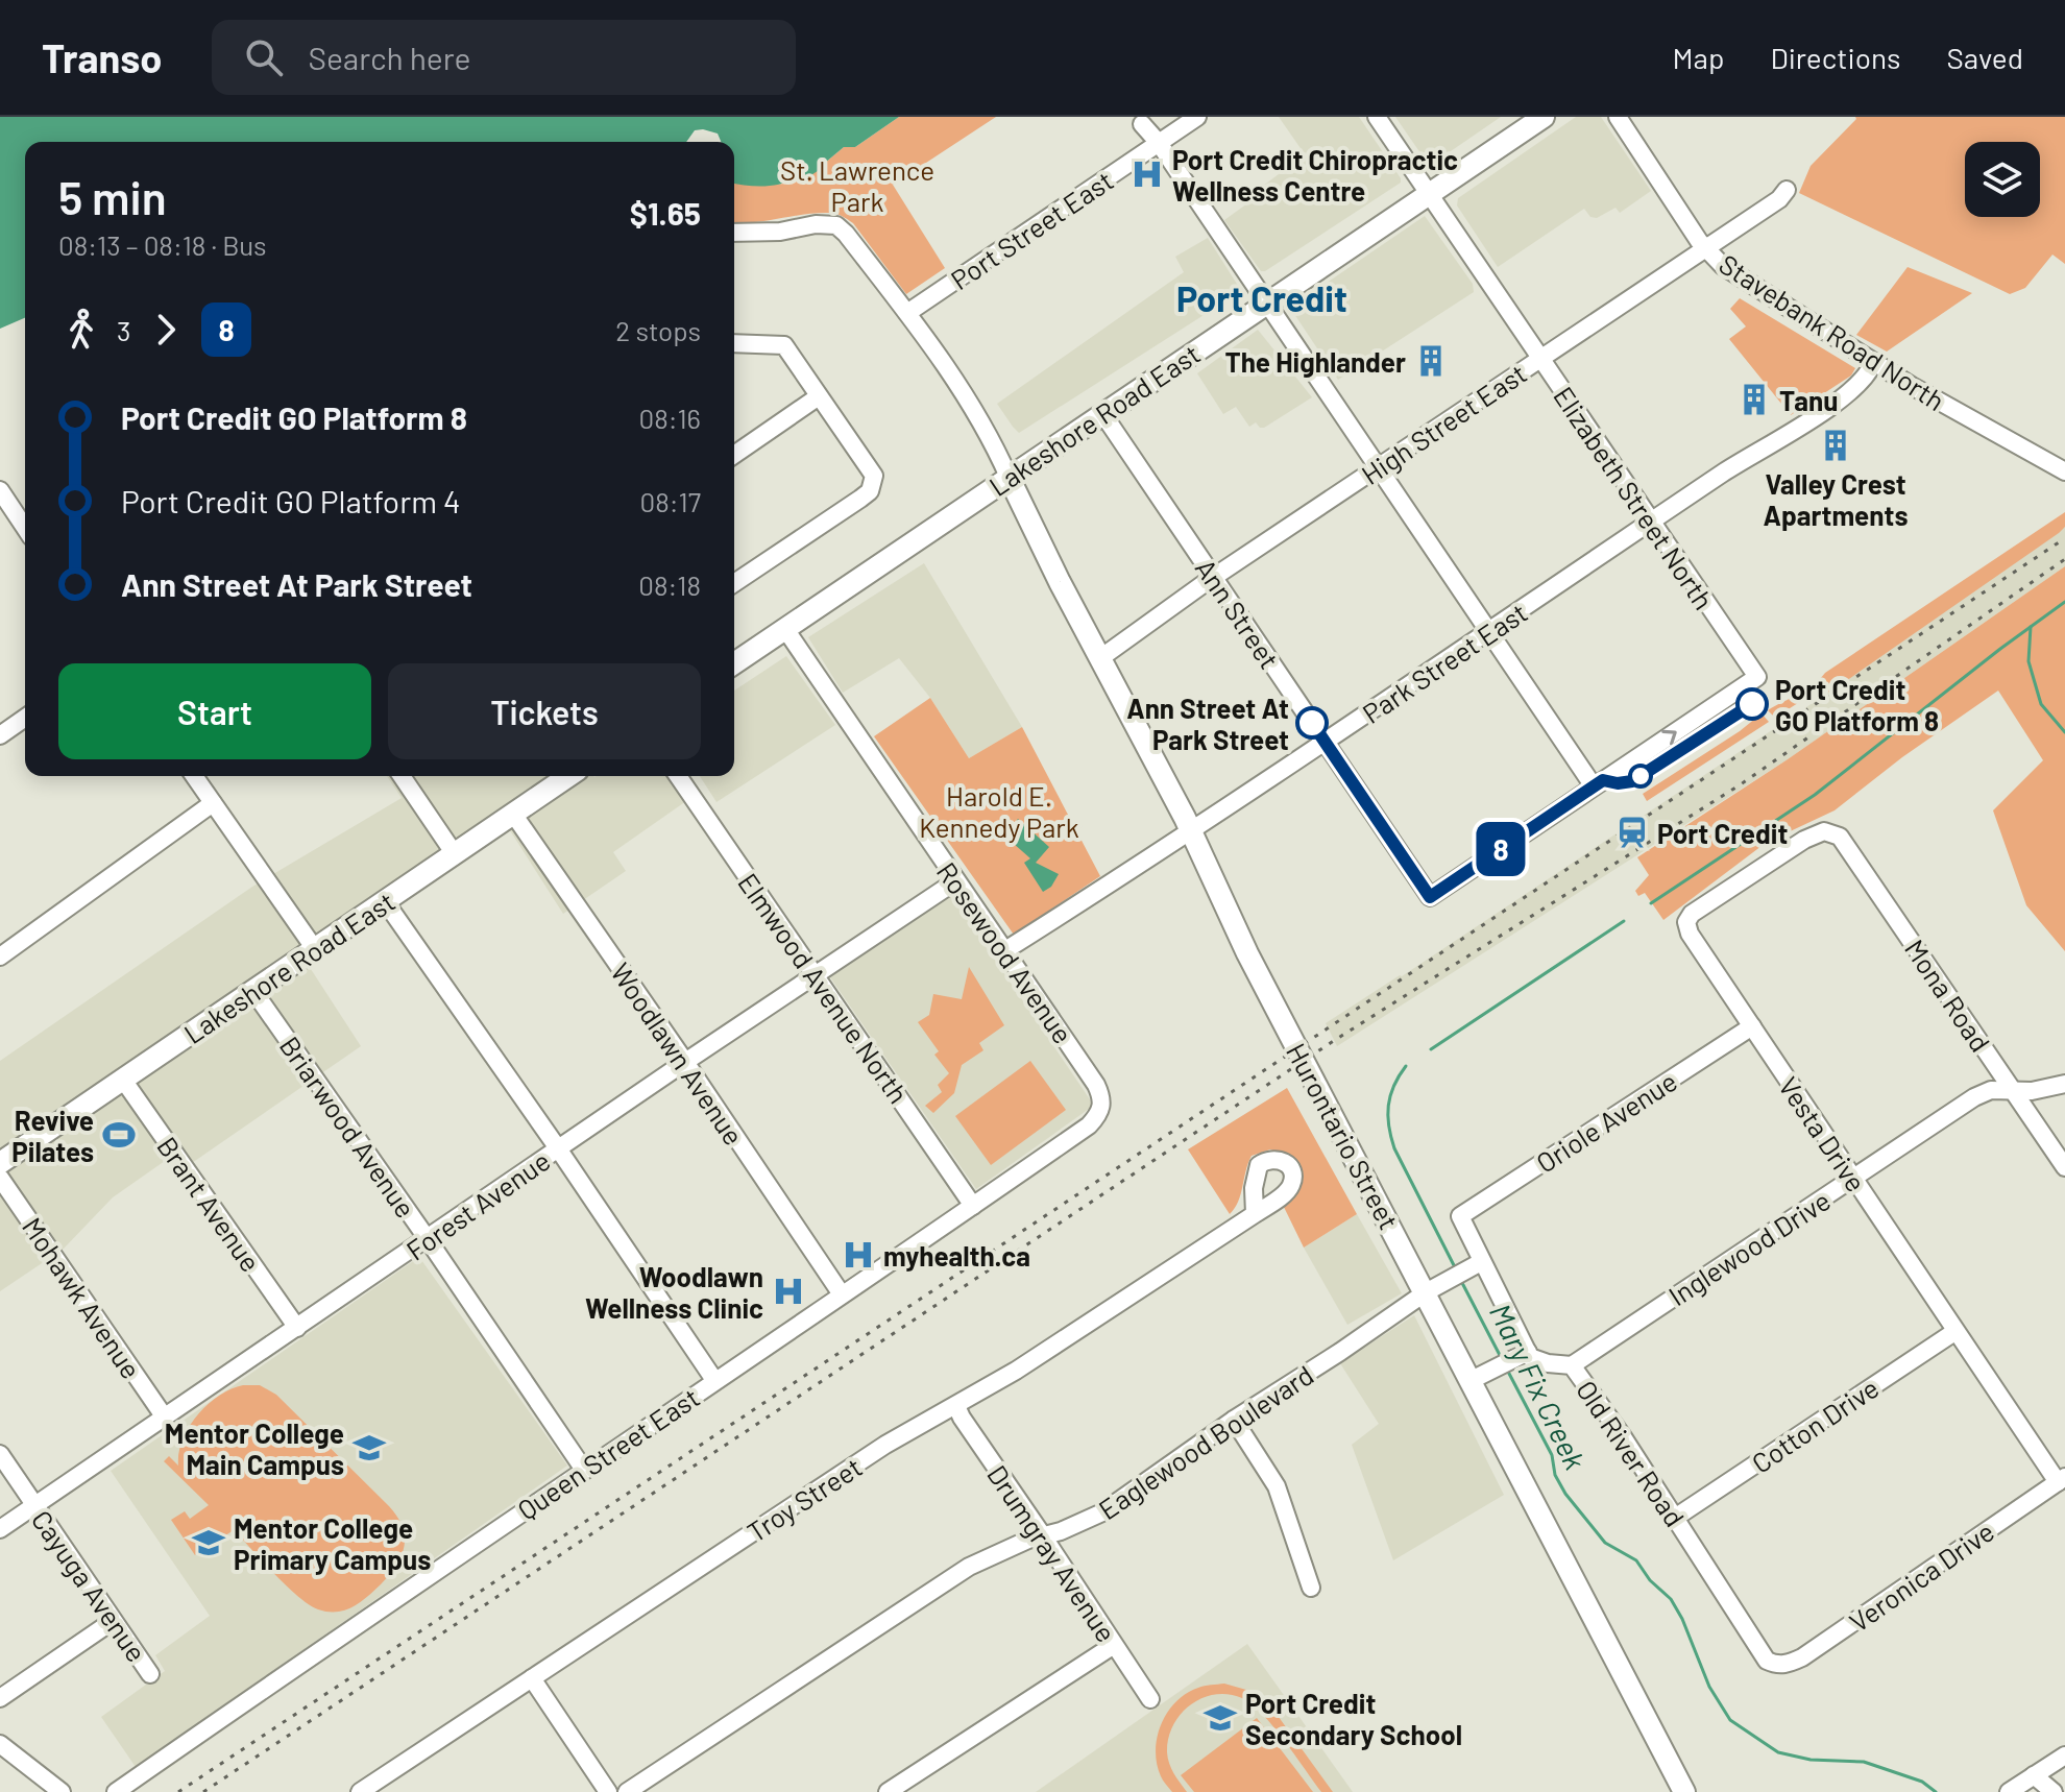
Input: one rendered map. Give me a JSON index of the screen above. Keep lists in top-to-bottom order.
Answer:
{
  "streets": {
    "main road": ["Lakeshore Road East", "Hurontario Street"],
    "street": [
      "Port Street East",
      "Stavebank Road North",
      "High Street East",
      "Elizabeth Street North",
      "Ann Street",
      "Park Street East",
      "Rosewood Avenue",
      "Elmwood Avenue North",
      "Mona Road",
      "Woodlawn Avenue",
      "Oriole Avenue",
      "Briarwood Avenue",
      "Vesta Drive",
      "Brant Avenue",
      "Forest Avenue",
      "Inglewood Drive",
      "Mohawk Avenue",
      "Cotton Drive",
      "Eaglewood Boulevard",
      "Queen Street East",
      "Old River Road",
      "Troy Street",
      "Drumgray Avenue",
      "Veronica Drive",
      "Cayuga Avenue"
    ]
  },
  "crossings": [
    ["Stavebank Road North", "High Street East"],
    ["Stavebank Road North", "Park Street East"],
    ["Lakeshore Road East", "Elizabeth Street North"],
    ["Lakeshore Road East", "Ann Street"],
    ["Lakeshore Road East", "Rosewood Avenue"],
    ["Lakeshore Road East", "Woodlawn Avenue"],
    ["Lakeshore Road East", "Briarwood Avenue"],
    ["Lakeshore Road East", "Hurontario Street"],
    ["Lakeshore Road East", "Brant Avenue"],
    ["High Street East", "Elizabeth Street North"],
    ["High Street East", "Ann Street"],
    ["High Street East", "Hurontario Street"],
    ["Elizabeth Street North", "Ann Street"],
    ["Elizabeth Street North", "Park Street East"],
    ["Ann Street", "Park Street East"],
    ["Park Street East", "Rosewood Avenue"],
    ["Park Street East", "Hurontario Street"],
    ["Rosewood Avenue", "Forest Avenue"],
    ["Rosewood Avenue", "Queen Street East"],
    ["Elmwood Avenue North", "Forest Avenue"],
    ["Elmwood Avenue North", "Queen Street East"],
    ["Mona Road", "Vesta Drive"],
    ["Mona Road", "Inglewood Drive"],
    ["Woodlawn Avenue", "Forest Avenue"],
    ["Woodlawn Avenue", "Queen Street East"],
    ["Oriole Avenue", "Vesta Drive"],
    ["Oriole Avenue", "Eaglewood Boulevard"],
    ["Briarwood Avenue", "Forest Avenue"],
    ["Briarwood Avenue", "Queen Street East"],
    ["Vesta Drive", "Inglewood Drive"],
    ["Vesta Drive", "Cotton Drive"],
    ["Vesta Drive", "Veronica Drive"],
    ["Hurontario Street", "Eaglewood Boulevard"],
    ["Brant Avenue", "Forest Avenue"],
    ["Forest Avenue", "Mohawk Avenue"],
    ["Forest Avenue", "Cayuga Avenue"],
    ["Inglewood Drive", "Old River Road"],
    ["Cotton Drive", "Old River Road"],
    ["Eaglewood Boulevard", "Drumgray Avenue"],
    ["Old River Road", "Veronica Drive"],
    ["Troy Street", "Drumgray Avenue"]
  ],
  "districts": ["Port Credit"],
  "water": ["Mary Fix Creek"],
  "parks": ["St. Lawrence Park", "Harold E. Kennedy Park"],
  "places": {
    "hospital": ["Port Credit Chiropractic Wellness Centre", "myhealth.ca", "Woodlawn Wellness Clinic"],
    "building": ["The Highlander", "Tanu", "Valley Crest Apartments"],
    "other": ["Port Credit GO Platform 8", "Ann Street At Park Street"],
    "station": ["Port Credit"],
    "sports": ["Revive Pilates"],
    "school or university": ["Mentor College Main Campus", "Mentor College Primary Campus", "Port Credit Secondary School"]
  },
  "lines": ["bus line 8"],
  "page": {
    "header": "Transo",
    "search": "Search here",
    "nav": ["Map", "Directions", "Saved"],
    "on_map": "8",
    "heading": ["5 min", "08:13 – 08:18 · Bus", "$1.65"],
    "legs": ["3", "8", "2 stops"],
    "list": [
      {
        "name": "Port Credit GO Platform 8",
        "value": "08:16"
      },
      {
        "name": "Port Credit GO Platform 4",
        "value": "08:17"
      },
      {
        "name": "Ann Street At Park Street",
        "value": "08:18"
      }
    ],
    "buttons": ["Start", "Tickets"]
  }
}
